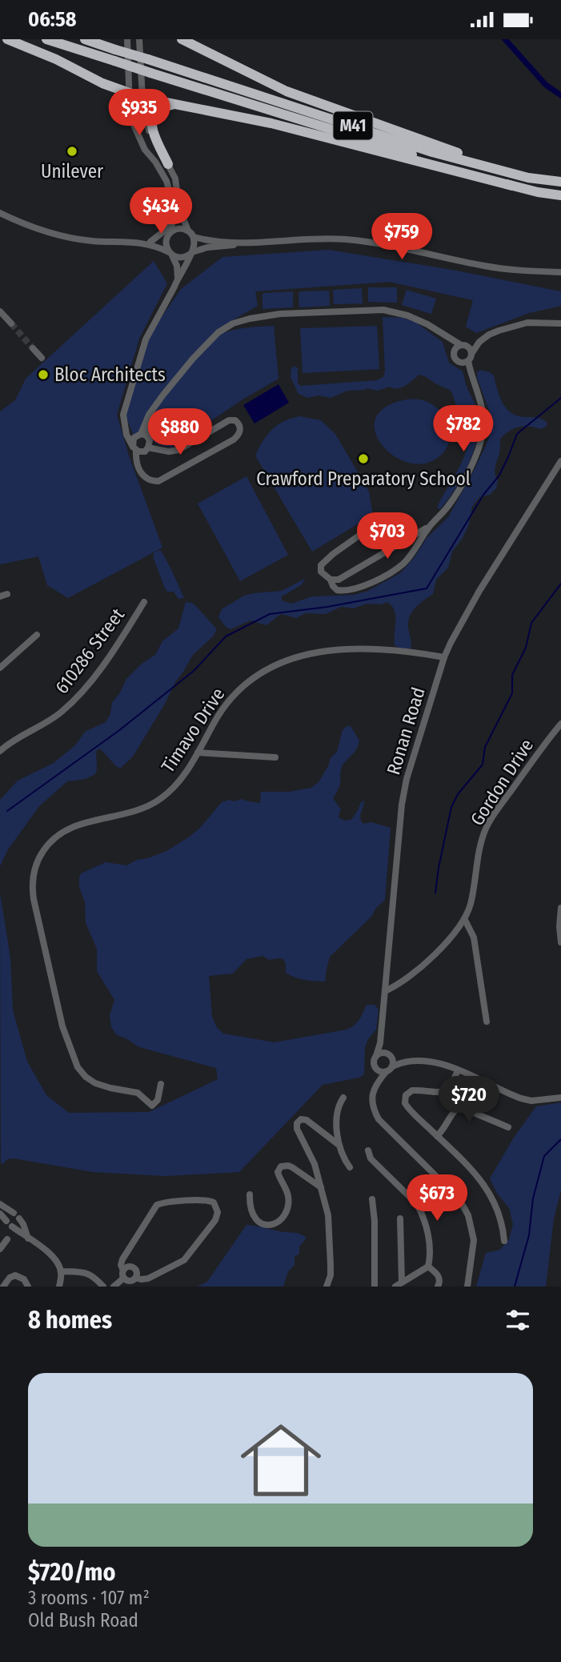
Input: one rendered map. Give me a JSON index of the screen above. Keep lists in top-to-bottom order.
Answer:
{
  "streets": {
    "highway": ["M41"],
    "street": [
      "610286 Street",
      "Timavo Drive",
      "Ronan Road",
      "Gordon Drive"
    ]
  },
  "crossings": [
    ["Timavo Drive", "Ronan Road"],
    ["Ronan Road", "Gordon Drive"]
  ],
  "places": ["Unilever", "Bloc Architects", "Crawford Preparatory School"],
  "page": {
    "status": "06:58",
    "price": [
      "$935",
      "$434",
      "$759",
      "$782",
      "$880",
      "$703",
      "$720",
      "$673"
    ],
    "heading": "8 homes",
    "list": [
      {
        "name": "$720/mo",
        "note": "3 rooms · 107 m² · Old Bush Road"
      }
    ]
  }
}
